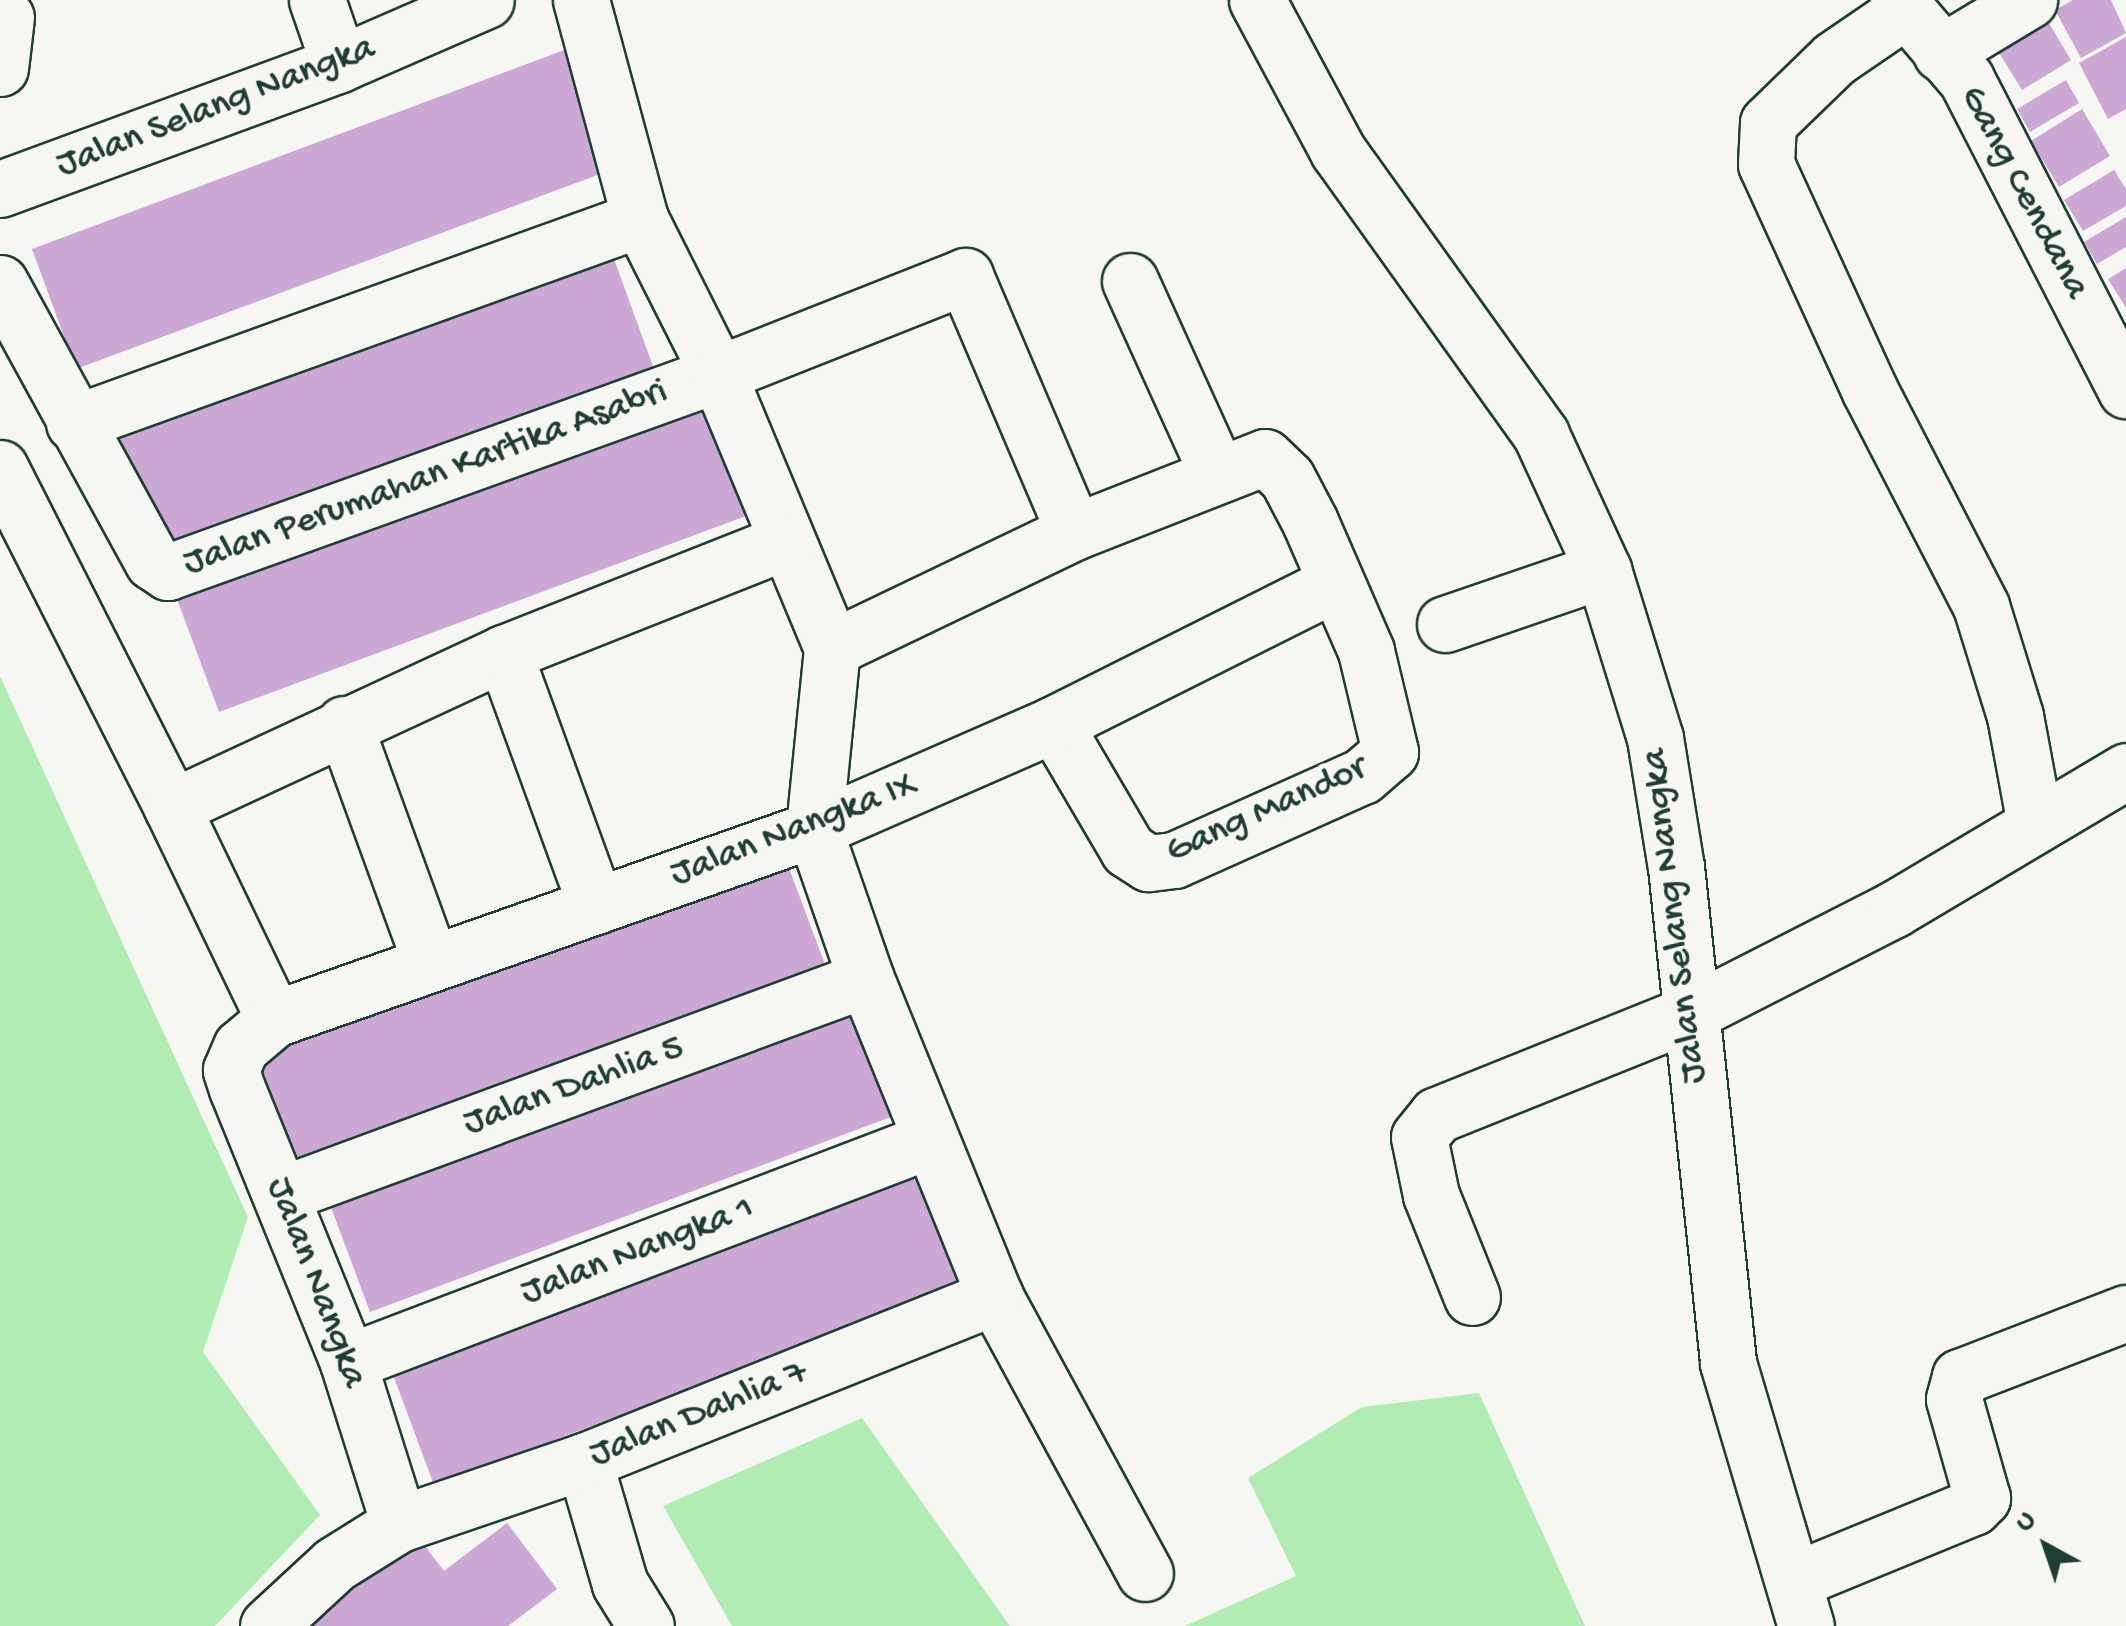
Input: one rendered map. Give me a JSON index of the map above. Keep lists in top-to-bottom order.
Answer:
{
  "streets": {
    "street": [
      "Jalan Selang Nangka",
      "Gang Cendana",
      "Jalan Perumahan Kartika Asabri",
      "Gang Mandor",
      "Jalan Nangka IX",
      "Jalan Dahlia 5",
      "Jalan Nangka 1",
      "Jalan Nangka",
      "Jalan Dahlia 7"
    ]
  },
  "crossings": [
    ["Gang Mandor", "Jalan Nangka IX"],
    ["Jalan Nangka IX", "Jalan Nangka"],
    ["Jalan Dahlia 5", "Jalan Nangka"],
    ["Jalan Nangka 1", "Jalan Nangka"],
    ["Jalan Nangka", "Jalan Dahlia 7"]
  ],
  "north": "top left"
}
